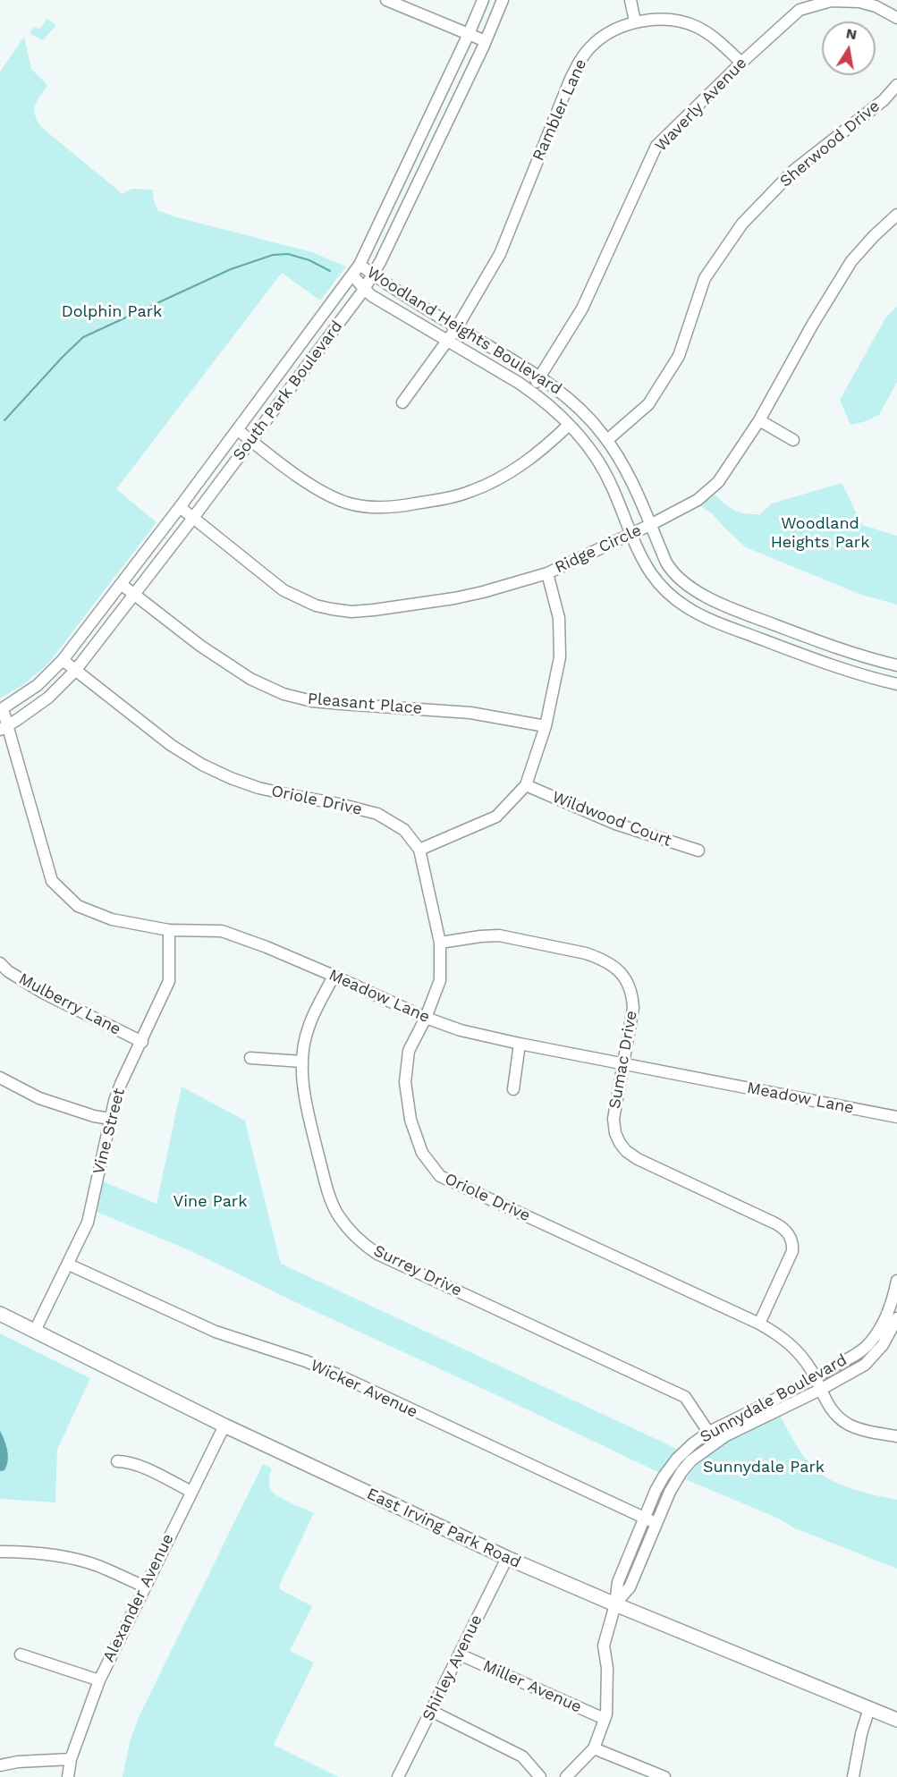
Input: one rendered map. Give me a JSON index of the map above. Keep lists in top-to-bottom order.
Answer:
{
  "streets": {
    "main road": ["East Irving Park Road"],
    "street": [
      "Waverly Avenue",
      "Rambler Lane",
      "Sherwood Drive",
      "Woodland Heights Boulevard",
      "South Park Boulevard",
      "Ridge Circle",
      "Pleasant Place",
      "Oriole Drive",
      "Wildwood Court",
      "Meadow Lane",
      "Mulberry Lane",
      "Sumac Drive",
      "Vine Street",
      "Surrey Drive",
      "Wicker Avenue",
      "Sunnydale Boulevard",
      "Alexander Avenue",
      "Shirley Avenue",
      "Miller Avenue"
    ]
  },
  "crossings": [
    ["Waverly Avenue", "Rambler Lane"],
    ["Waverly Avenue", "Woodland Heights Boulevard"],
    ["Rambler Lane", "Woodland Heights Boulevard"],
    ["Sherwood Drive", "Woodland Heights Boulevard"],
    ["Woodland Heights Boulevard", "South Park Boulevard"],
    ["Woodland Heights Boulevard", "Ridge Circle"],
    ["South Park Boulevard", "Ridge Circle"],
    ["South Park Boulevard", "Pleasant Place"],
    ["South Park Boulevard", "Oriole Drive"],
    ["South Park Boulevard", "Meadow Lane"],
    ["Oriole Drive", "Meadow Lane"],
    ["Oriole Drive", "Sumac Drive"],
    ["Oriole Drive", "Sunnydale Boulevard"],
    ["Meadow Lane", "Sumac Drive"],
    ["Meadow Lane", "Vine Street"],
    ["Meadow Lane", "Surrey Drive"],
    ["Mulberry Lane", "Vine Street"],
    ["Vine Street", "Wicker Avenue"],
    ["Vine Street", "East Irving Park Road"],
    ["Surrey Drive", "Sunnydale Boulevard"],
    ["Wicker Avenue", "Sunnydale Boulevard"],
    ["Sunnydale Boulevard", "East Irving Park Road"],
    ["East Irving Park Road", "Alexander Avenue"],
    ["East Irving Park Road", "Shirley Avenue"],
    ["Shirley Avenue", "Miller Avenue"]
  ],
  "parks": [
    "Dolphin Park",
    "Woodland Heights Park",
    "Vine Park",
    "Sunnydale Park"
  ],
  "north": "top"
}
